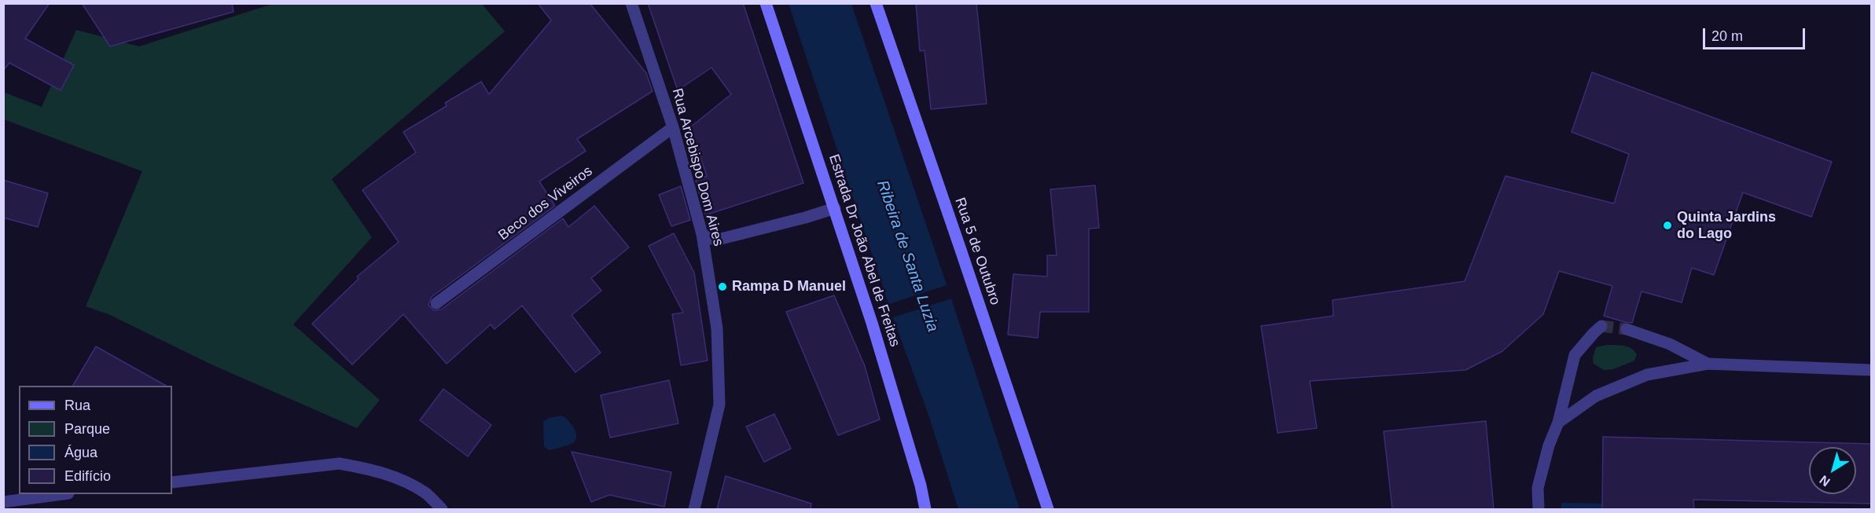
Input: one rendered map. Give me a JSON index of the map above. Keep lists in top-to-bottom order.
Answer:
{
  "streets": {
    "main road": ["Estrada Dr João Abel de Freitas", "Rua 5 de Outubro"],
    "street": ["Rua Arcebispo Dom Aires", "Beco dos Viveiros"]
  },
  "crossings": [
    ["Rua Arcebispo Dom Aires", "Beco dos Viveiros"]
  ],
  "water": ["Ribeira de Santa Luzia"],
  "places": ["Quinta Jardins do Lago", "Rampa D Manuel"],
  "legend": [
    "Rua",
    "Parque",
    "Água",
    "Edifício"
  ],
  "scale_bar": "20 m",
  "north": "bottom left"
}
